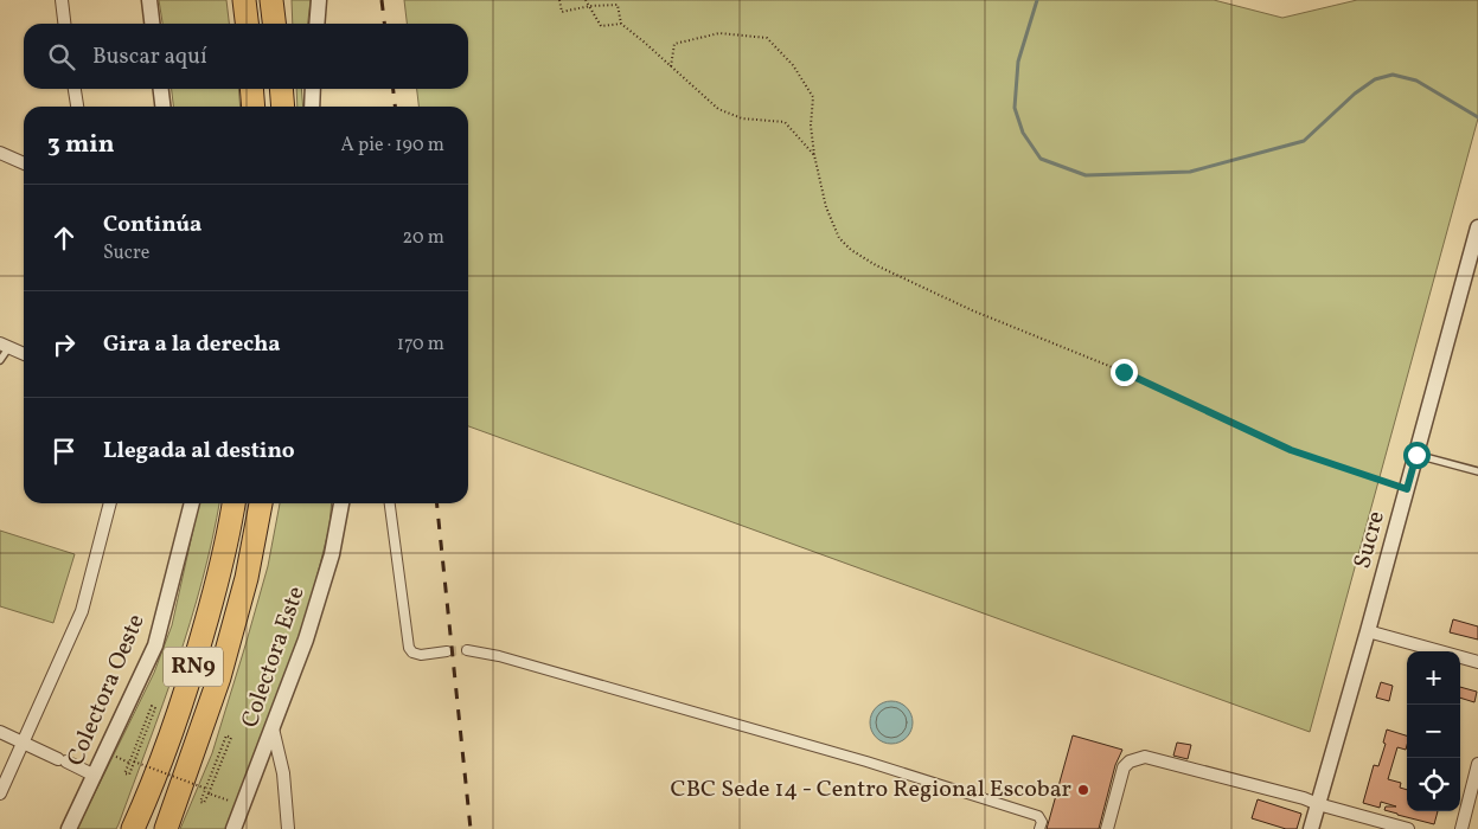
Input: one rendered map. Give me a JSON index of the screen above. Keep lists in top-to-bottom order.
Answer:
{
  "streets": {
    "highway": ["RN9"],
    "street": ["Sucre", "Colectora Este", "Colectora Oeste"]
  },
  "places": ["CBC Sede 14 - Centro Regional Escobar"],
  "page": {
    "search": "Buscar aquí",
    "heading": ["3 min", "A pie · 190 m"],
    "list": [
      ["Continúa", "Sucre", "20 m"],
      ["Gira a la derecha", "170 m"],
      "Llegada al destino"
    ],
    "map_buttons": ["+", "−"]
  }
}
